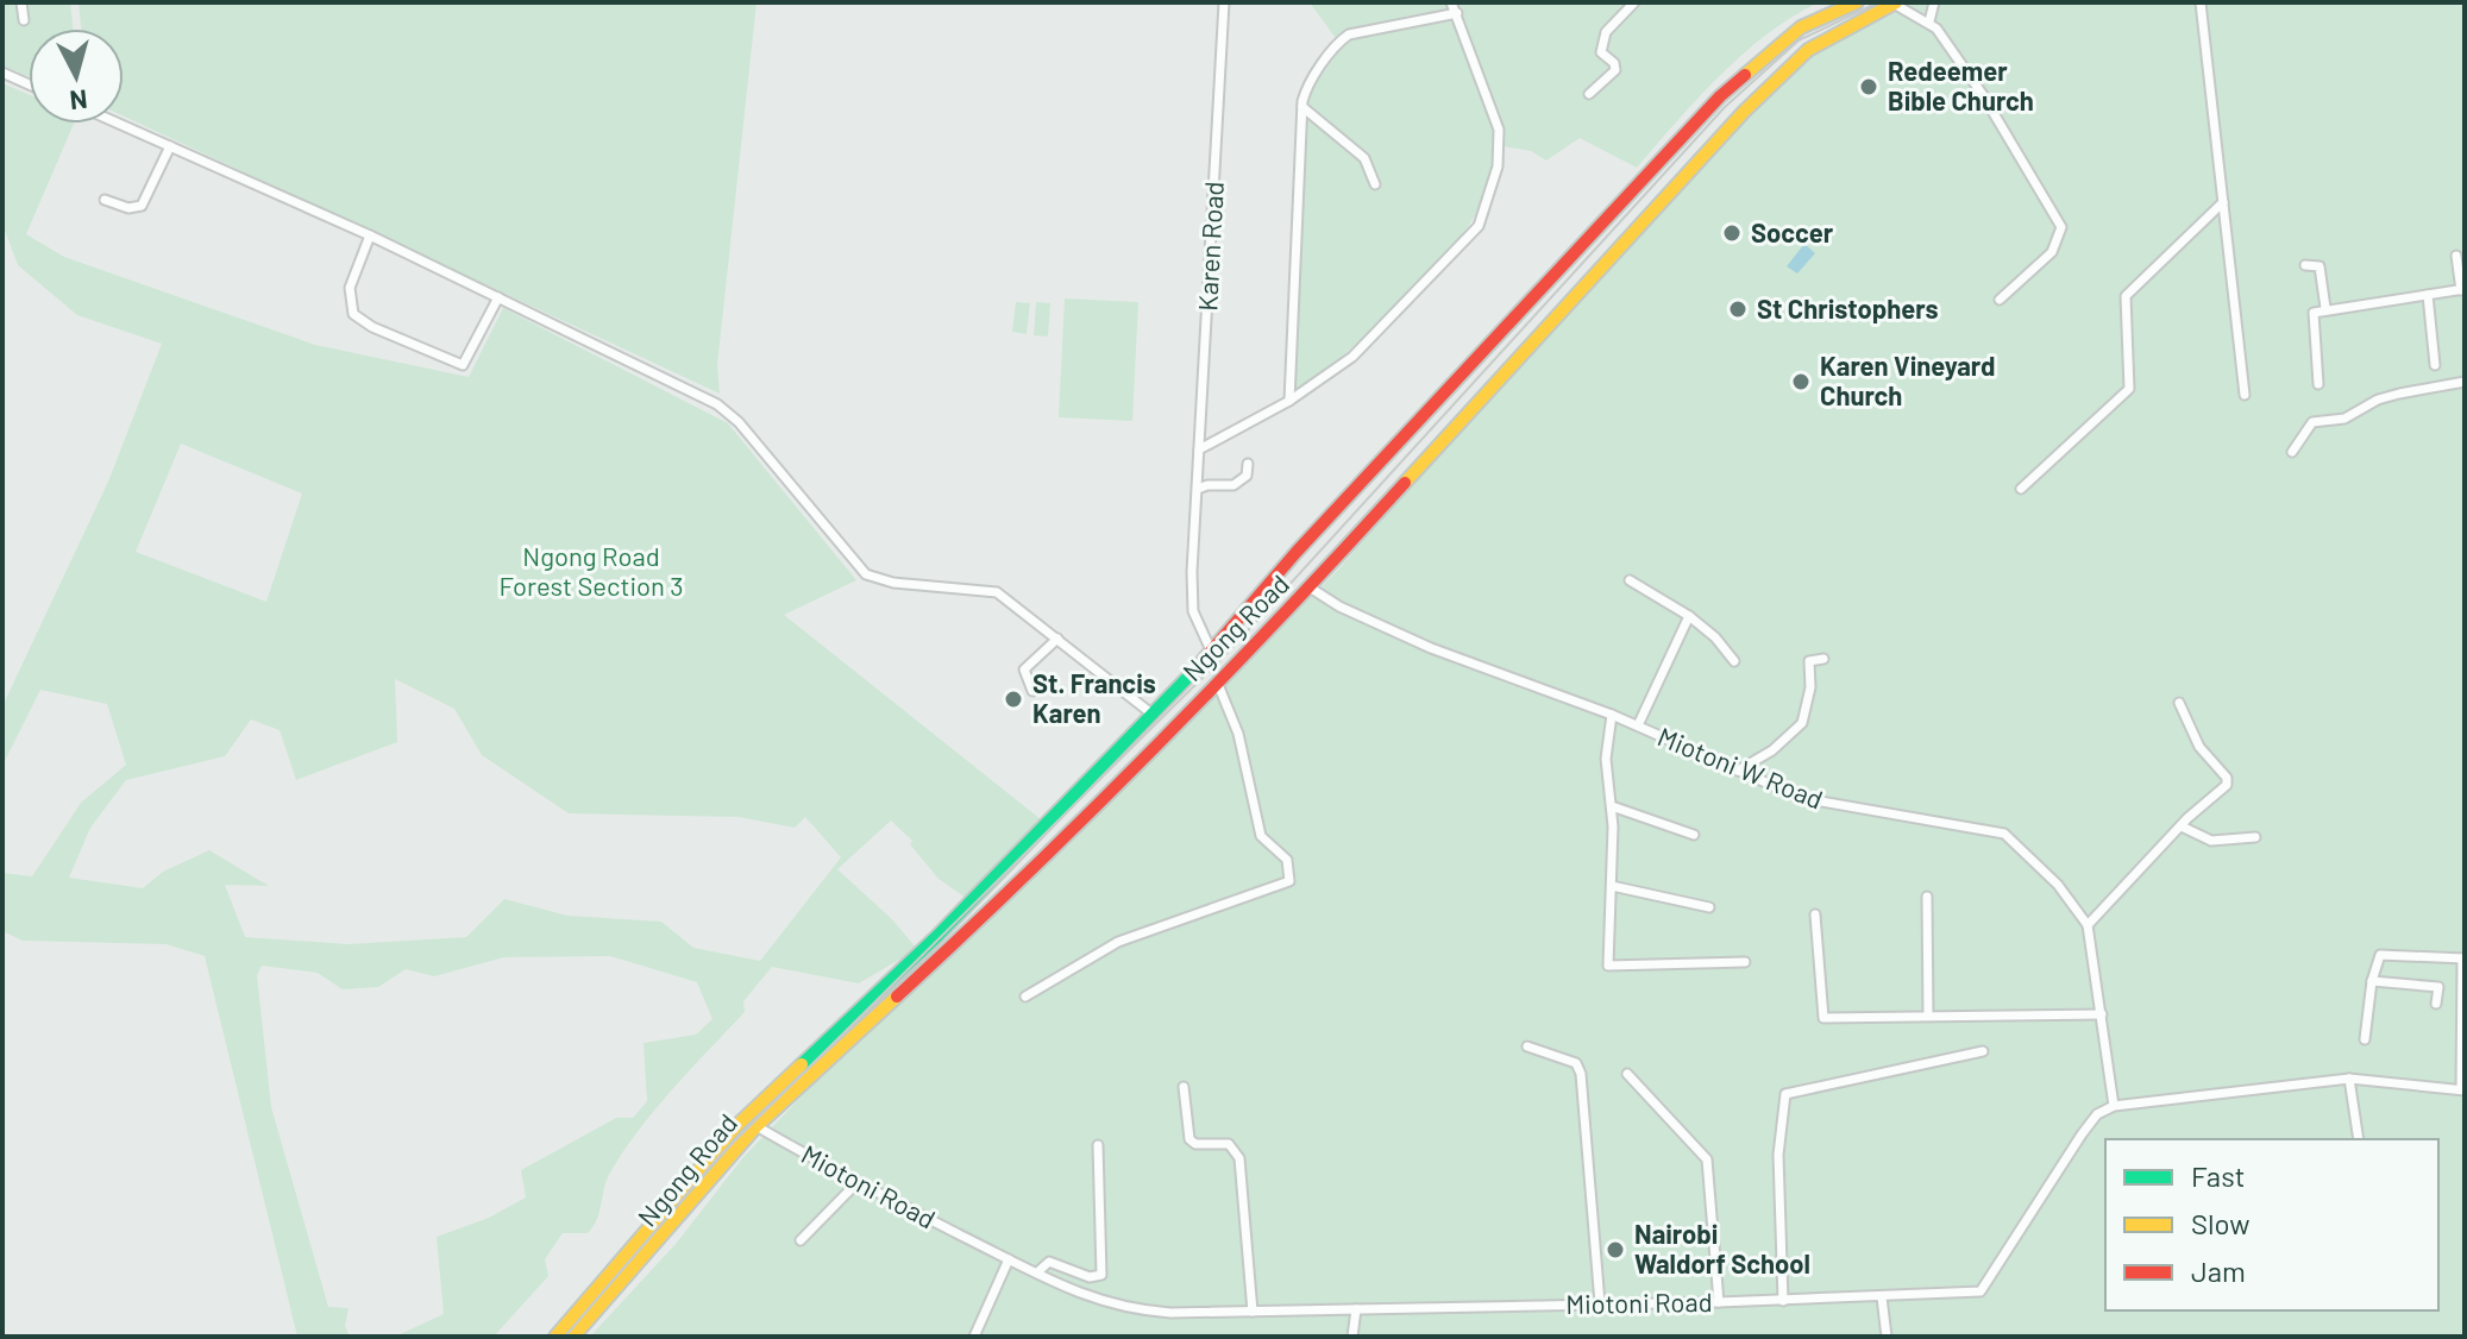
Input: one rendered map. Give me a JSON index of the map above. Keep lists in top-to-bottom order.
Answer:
{
  "streets": {
    "main road": ["Ngong Road"],
    "street": ["Karen Road", "Miotoni W Road", "Miotoni Road"]
  },
  "crossings": [
    ["Karen Road", "Ngong Road"],
    ["Ngong Road", "Miotoni W Road"],
    ["Ngong Road", "Miotoni Road"],
    ["Miotoni W Road", "Miotoni Road"]
  ],
  "parks": ["Ngong Road Forest Section 3"],
  "places": [
    "Redeemer Bible Church",
    "Soccer",
    "St Christophers",
    "Karen Vineyard Church",
    "St. Francis Karen",
    "Nairobi Waldorf School"
  ],
  "legend": ["Fast", "Slow", "Jam"],
  "north": "bottom"
}
